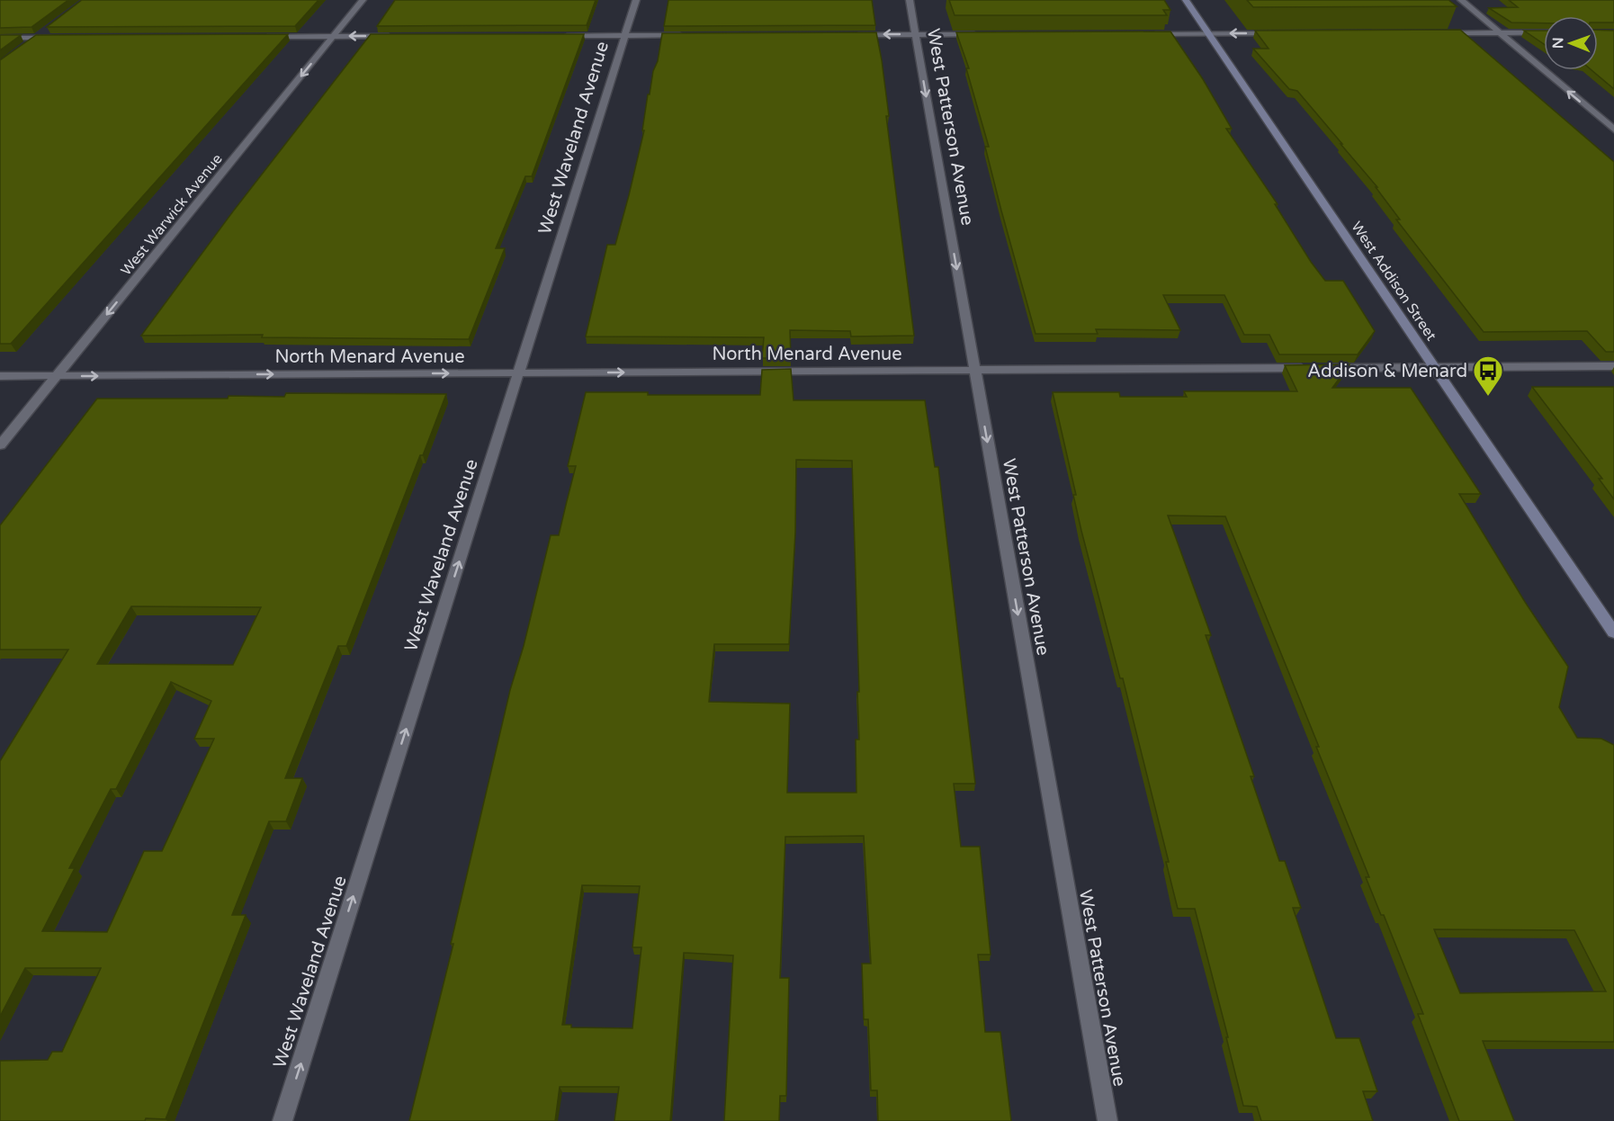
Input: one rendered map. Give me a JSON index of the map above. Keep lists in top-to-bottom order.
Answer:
{
  "streets": {
    "street": [
      "West Patterson Avenue",
      "West Waveland Avenue",
      "West Warwick Avenue",
      "West Addison Street",
      "North Menard Avenue"
    ]
  },
  "crossings": [
    ["West Patterson Avenue", "North Menard Avenue"],
    ["West Waveland Avenue", "North Menard Avenue"],
    ["West Warwick Avenue", "North Menard Avenue"],
    ["West Addison Street", "North Menard Avenue"]
  ],
  "one_way": [
    "West Patterson Avenue",
    "West Waveland Avenue",
    "West Warwick Avenue",
    "North Menard Avenue"
  ],
  "places": {
    "bus stop": ["Addison & Menard"]
  },
  "north": "left"
}
